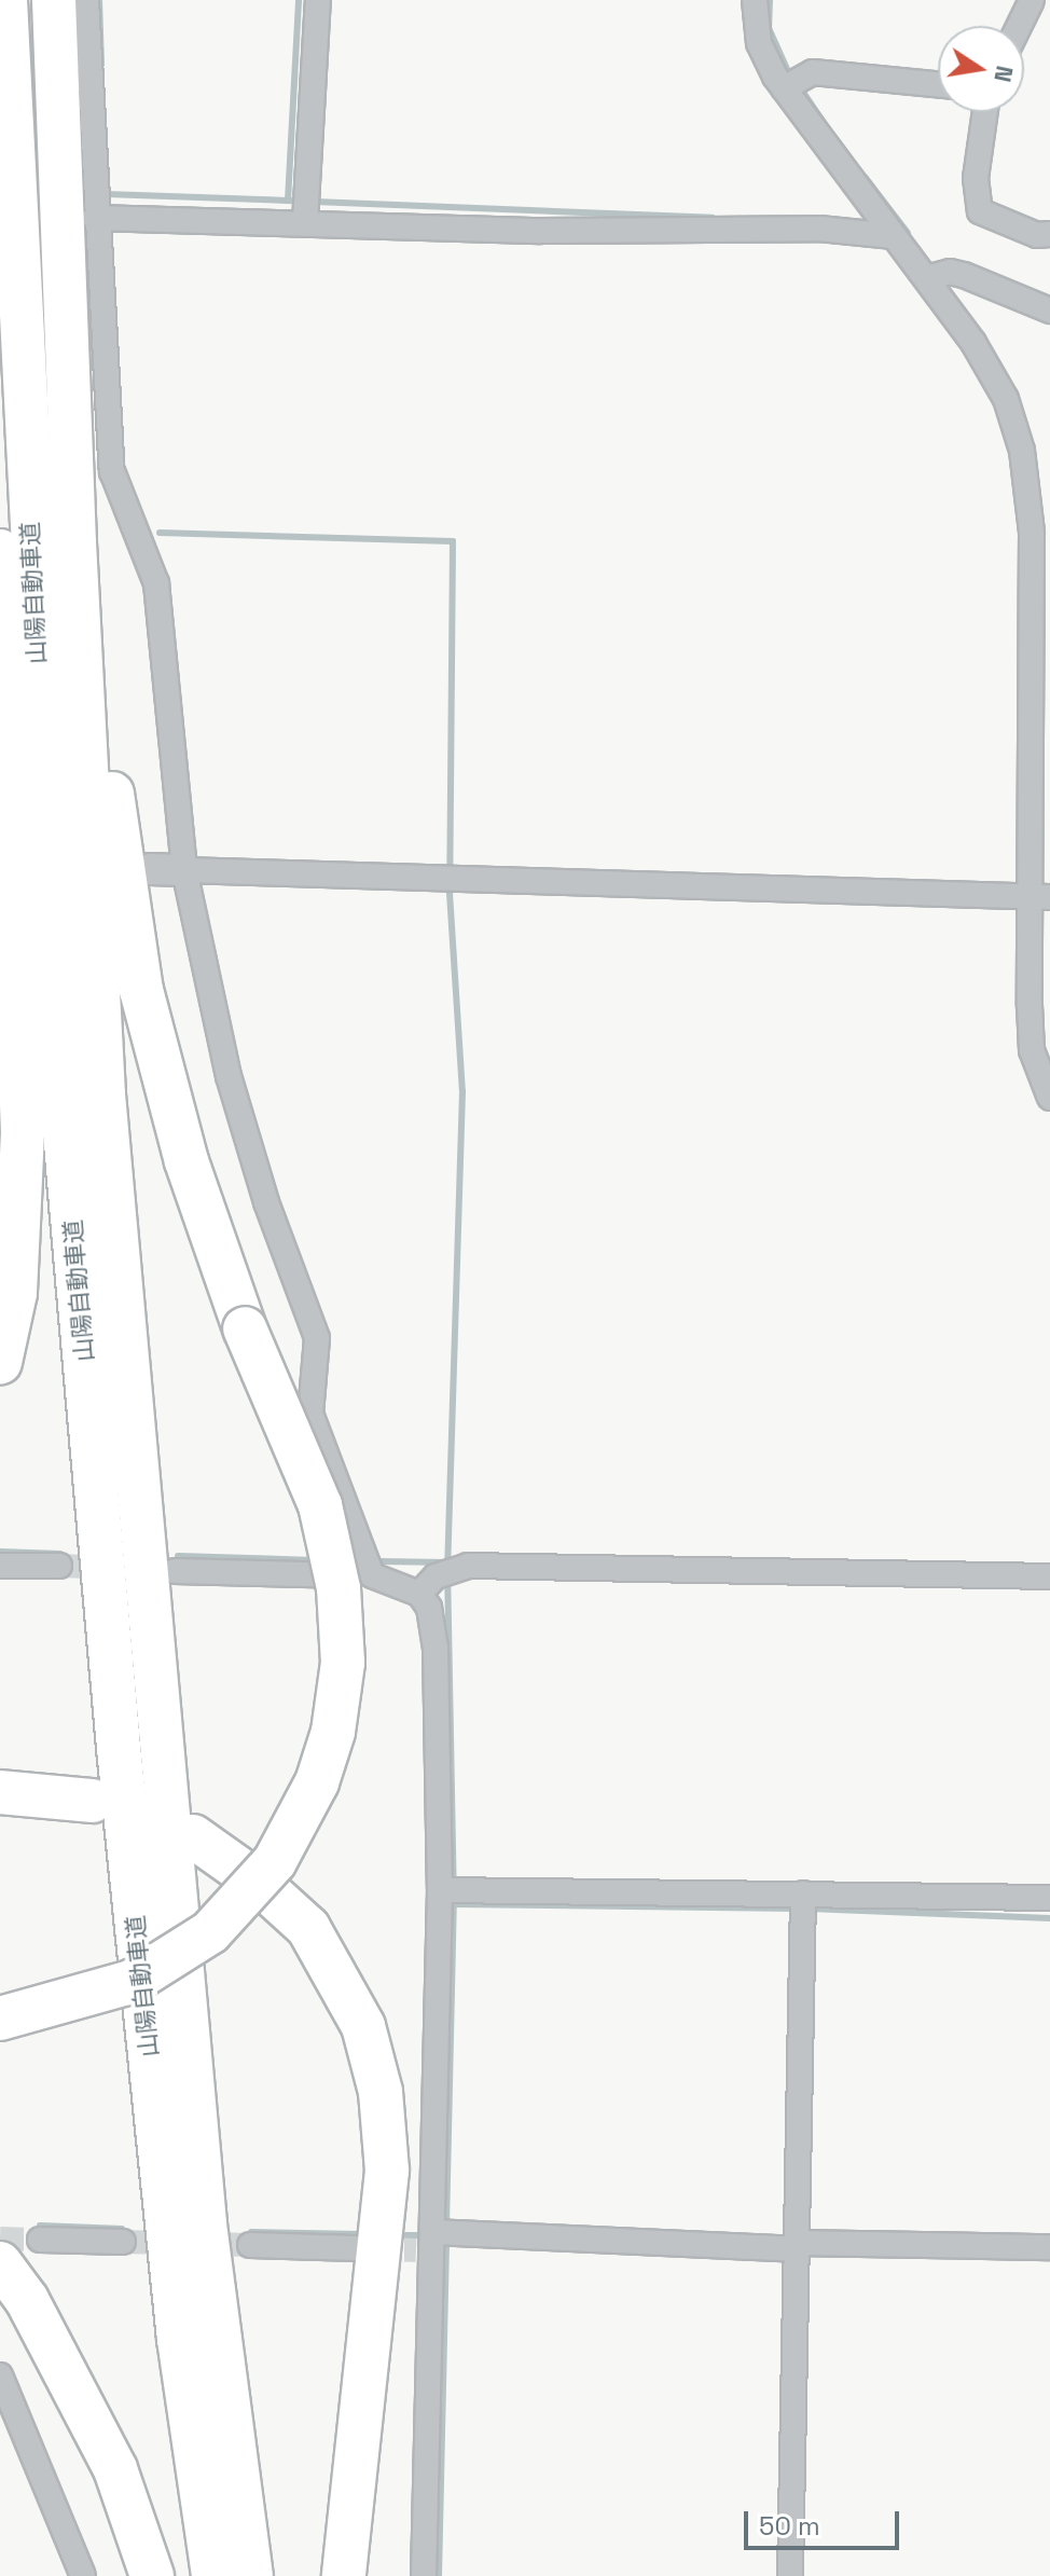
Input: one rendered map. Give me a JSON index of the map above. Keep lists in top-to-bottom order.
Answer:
{
  "streets": {
    "highway": ["山陽自動車道"]
  },
  "scale_bar": "50 m",
  "north": "right"
}
